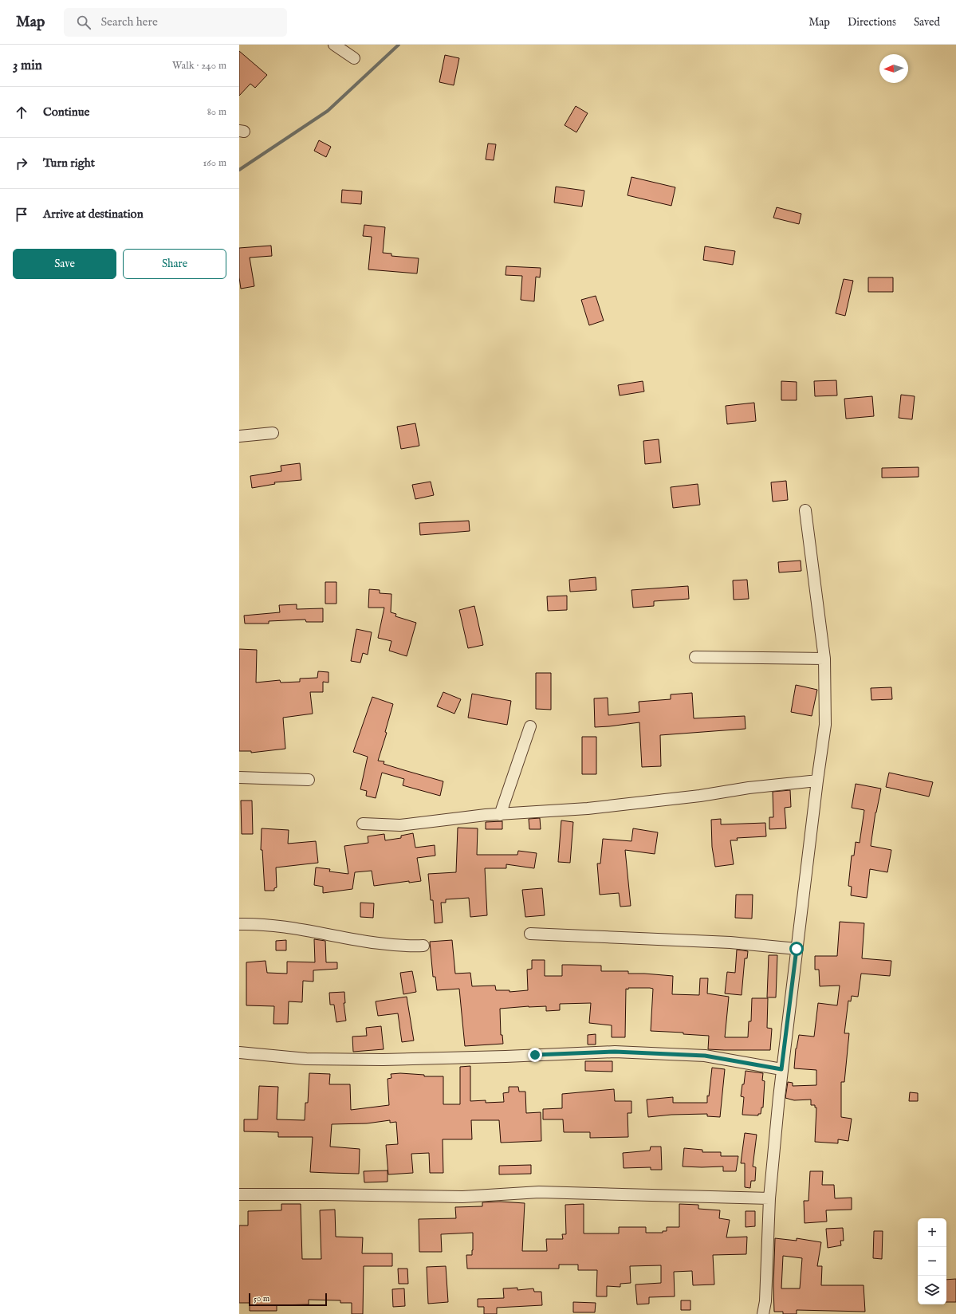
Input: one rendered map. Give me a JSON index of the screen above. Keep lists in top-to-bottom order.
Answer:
{
  "scale_bar": "50 m",
  "north": "left",
  "page": {
    "header": "Map",
    "search": "Search here",
    "nav": ["Map", "Directions", "Saved"],
    "heading": ["3 min", "Walk · 240 m"],
    "list": [
      ["Continue", "80 m"],
      ["Turn right", "160 m"],
      "Arrive at destination"
    ],
    "buttons": ["Save", "Share"],
    "map_buttons": ["+", "−"],
    "scale": "50 m"
  }
}
